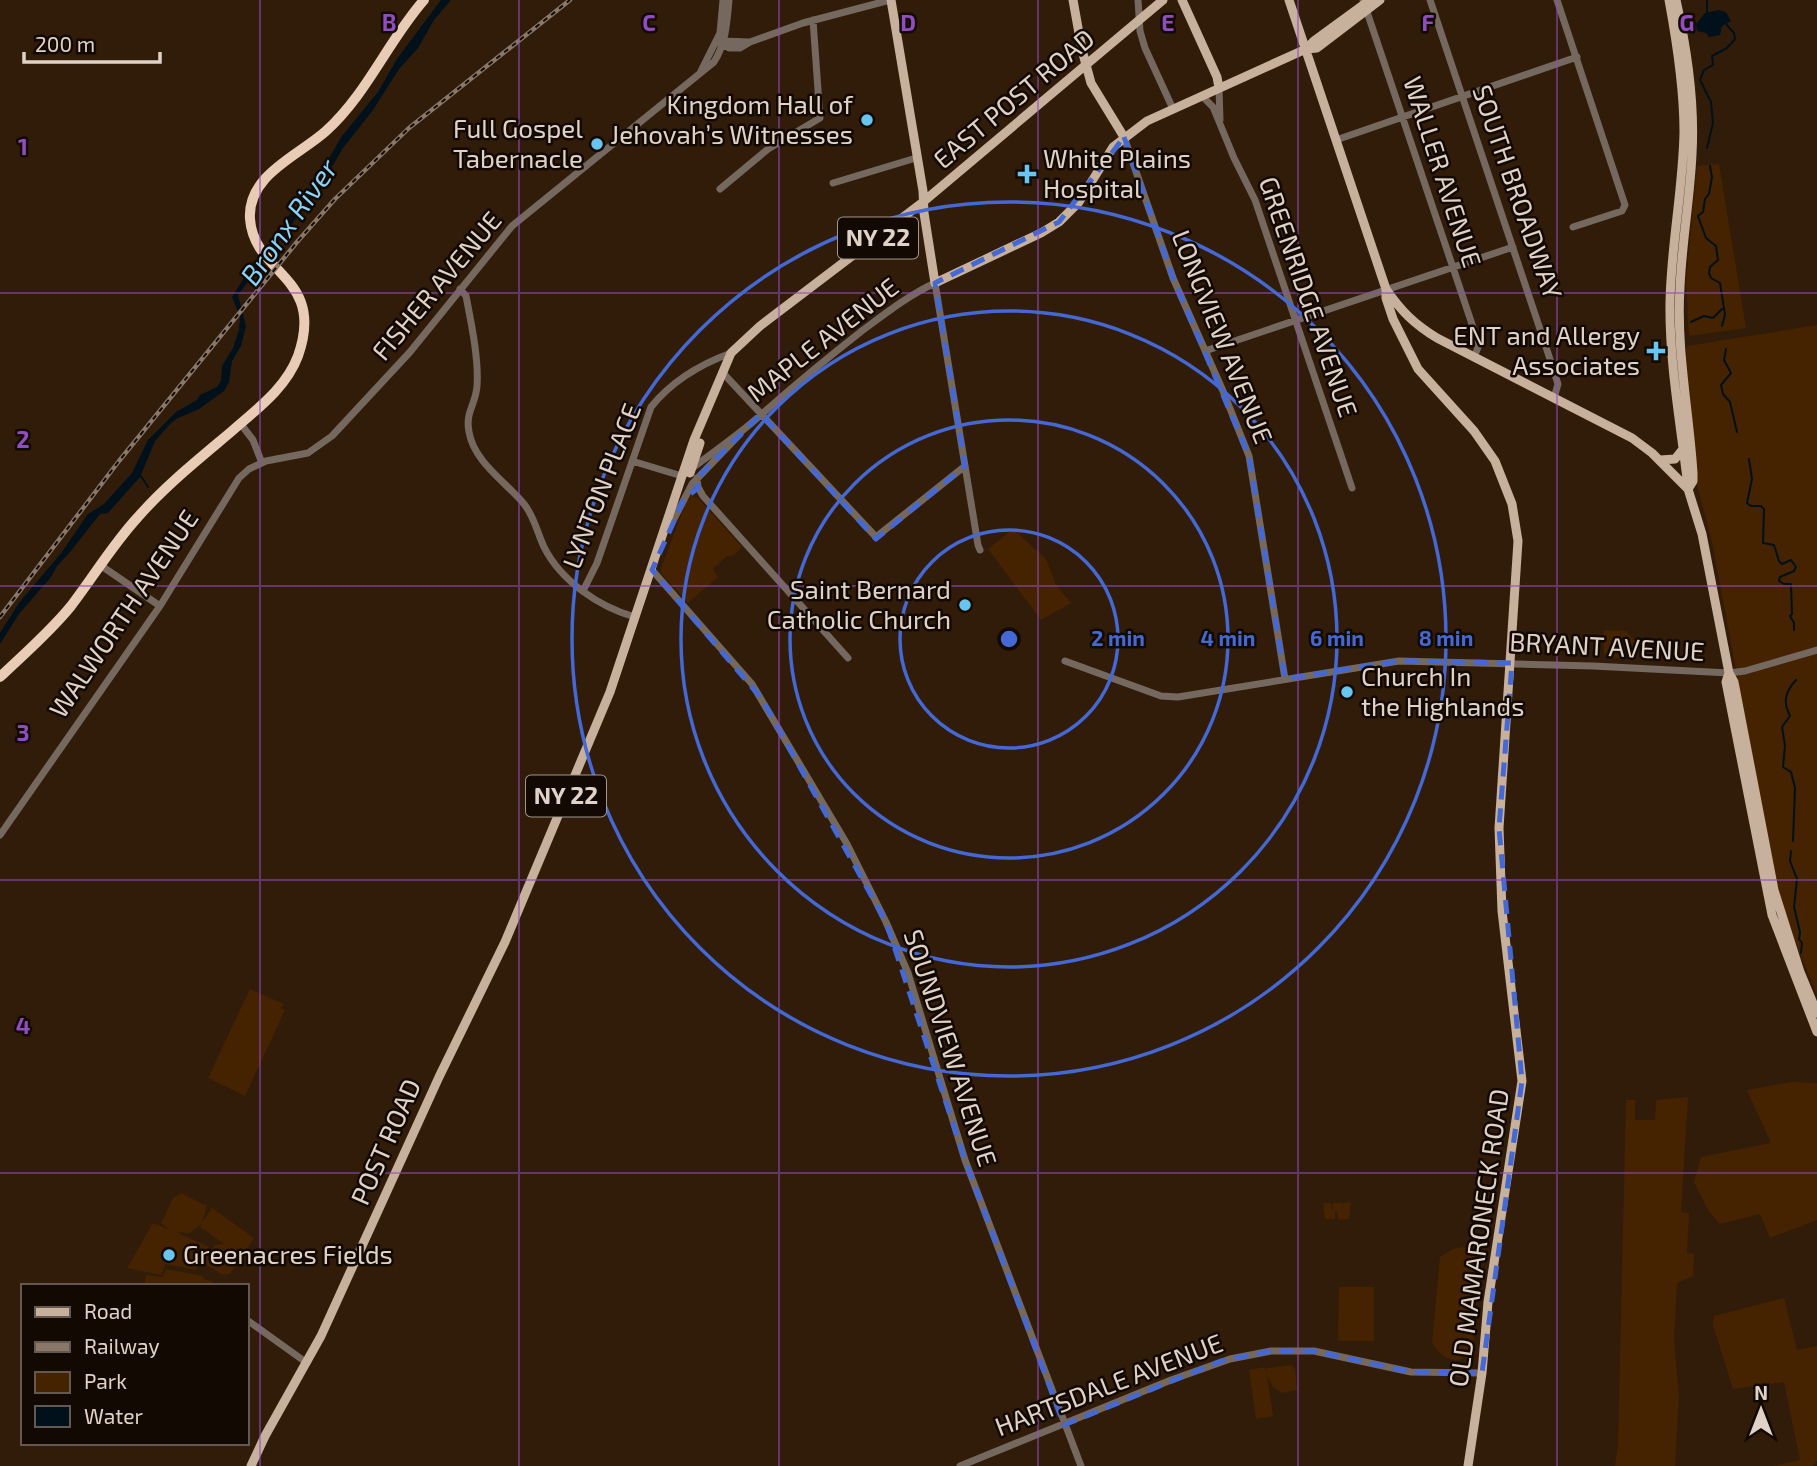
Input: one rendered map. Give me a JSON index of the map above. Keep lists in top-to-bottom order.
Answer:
{
  "streets": {
    "main road": [
      "EAST POST ROAD",
      "NY 22",
      "LONGVIEW AVENUE",
      "MAPLE AVENUE",
      "POST ROAD",
      "OLD MAMARONECK ROAD"
    ],
    "street": [
      "WALLER AVENUE",
      "SOUTH BROADWAY",
      "FISHER AVENUE",
      "GREENRIDGE AVENUE",
      "LYNTON PLACE",
      "WALWORTH AVENUE",
      "BRYANT AVENUE",
      "SOUNDVIEW AVENUE",
      "HARTSDALE AVENUE"
    ]
  },
  "crossings": [
    ["EAST POST ROAD", "NY 22"],
    ["EAST POST ROAD", "LONGVIEW AVENUE"],
    ["WALLER AVENUE", "MAPLE AVENUE"],
    ["NY 22", "MAPLE AVENUE"],
    ["NY 22", "LYNTON PLACE"],
    ["NY 22", "SOUNDVIEW AVENUE"],
    ["NY 22", "POST ROAD"],
    ["FISHER AVENUE", "WALWORTH AVENUE"],
    ["GREENRIDGE AVENUE", "MAPLE AVENUE"],
    ["LONGVIEW AVENUE", "MAPLE AVENUE"],
    ["LONGVIEW AVENUE", "BRYANT AVENUE"],
    ["BRYANT AVENUE", "OLD MAMARONECK ROAD"],
    ["SOUNDVIEW AVENUE", "HARTSDALE AVENUE"],
    ["OLD MAMARONECK ROAD", "HARTSDALE AVENUE"]
  ],
  "water": ["Bronx River"],
  "places": {
    "other": [
      "Kingdom Hall of Jehovah’s Witnesses",
      "Full Gospel Tabernacle",
      "Saint Bernard Catholic Church",
      "Church In the Highlands",
      "Greenacres Fields"
    ],
    "health": ["White Plains Hospital", "ENT and Allergy Associates"]
  },
  "legend": [
    "Road",
    "Railway",
    "Park",
    "Water"
  ],
  "scale_bar": "200 m",
  "north": "top",
  "grid": {
    "columns": [
      "B",
      "C",
      "D",
      "E",
      "F",
      "G"
    ],
    "rows": [
      "1",
      "2",
      "3",
      "4"
    ]
  },
  "rings": [
    "2 min",
    "4 min",
    "6 min",
    "8 min"
  ]
}
